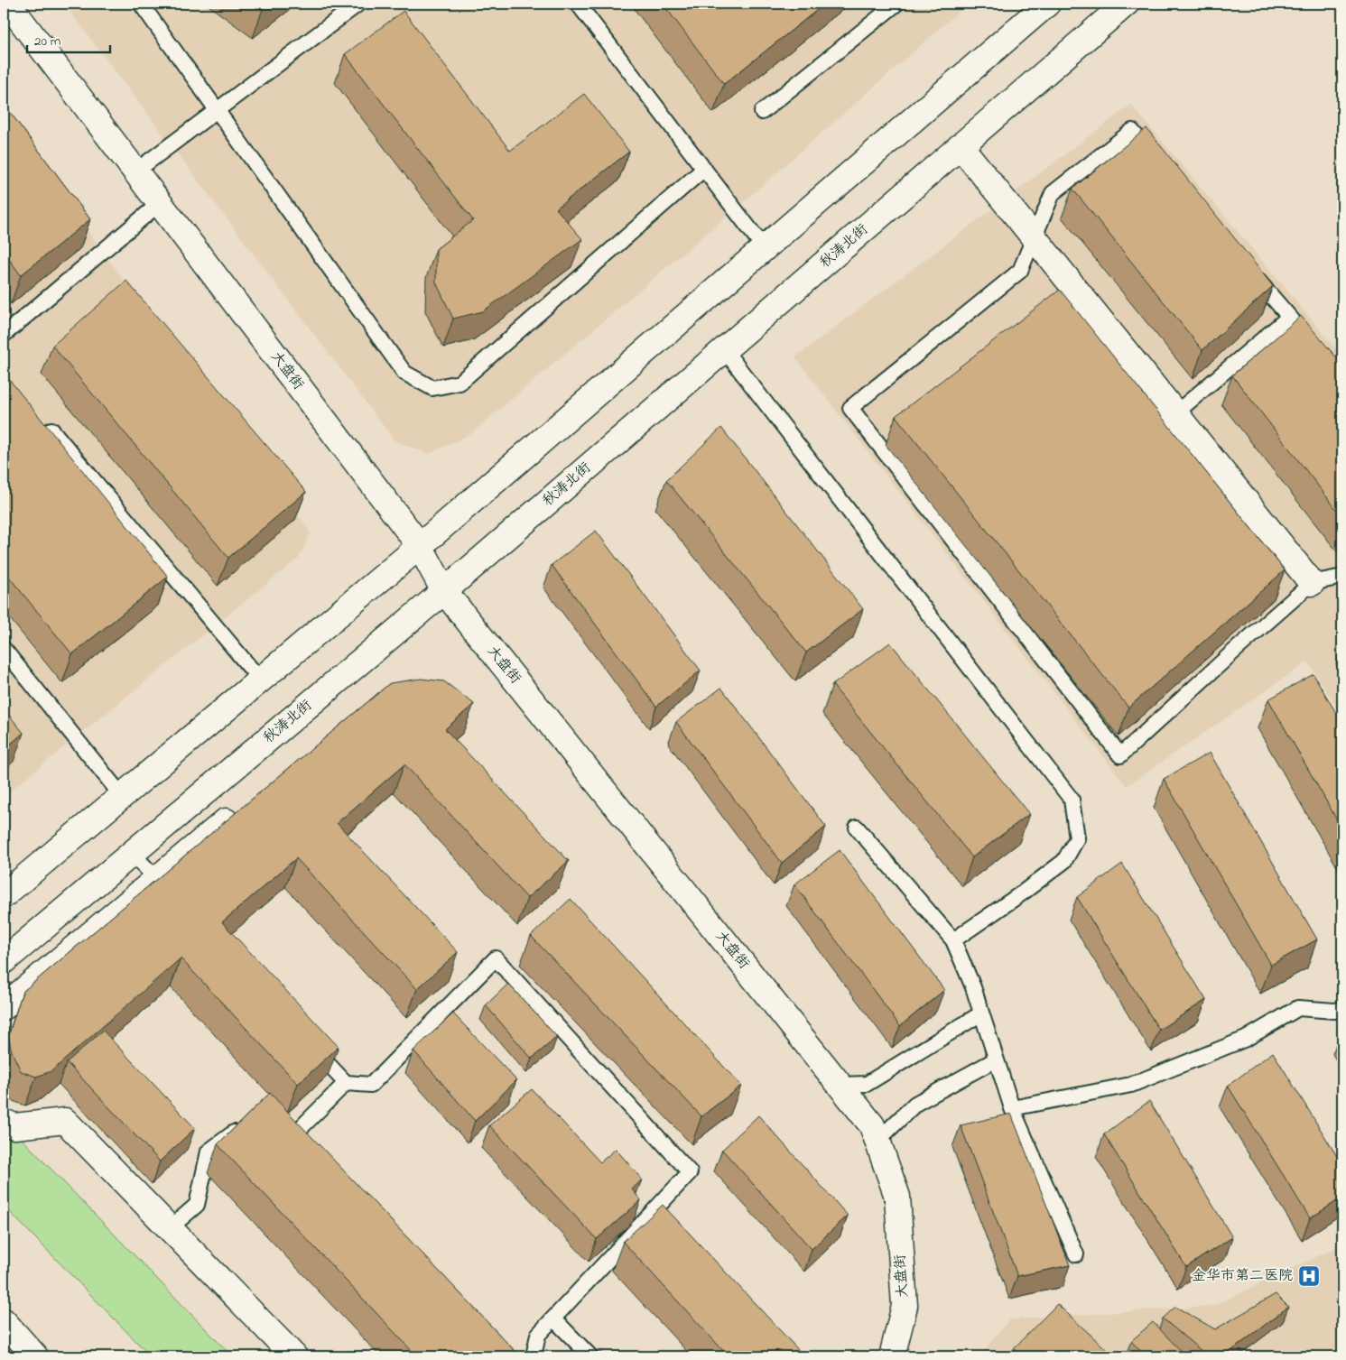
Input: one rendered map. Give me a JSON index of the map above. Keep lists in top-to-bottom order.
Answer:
{
  "streets": {
    "street": ["秋涛北街", "大盘街"]
  },
  "crossings": [
    ["秋涛北街", "大盘街"]
  ],
  "places": {
    "hospital": ["金华市第二医院"]
  },
  "scale_bar": "20 m"
}
